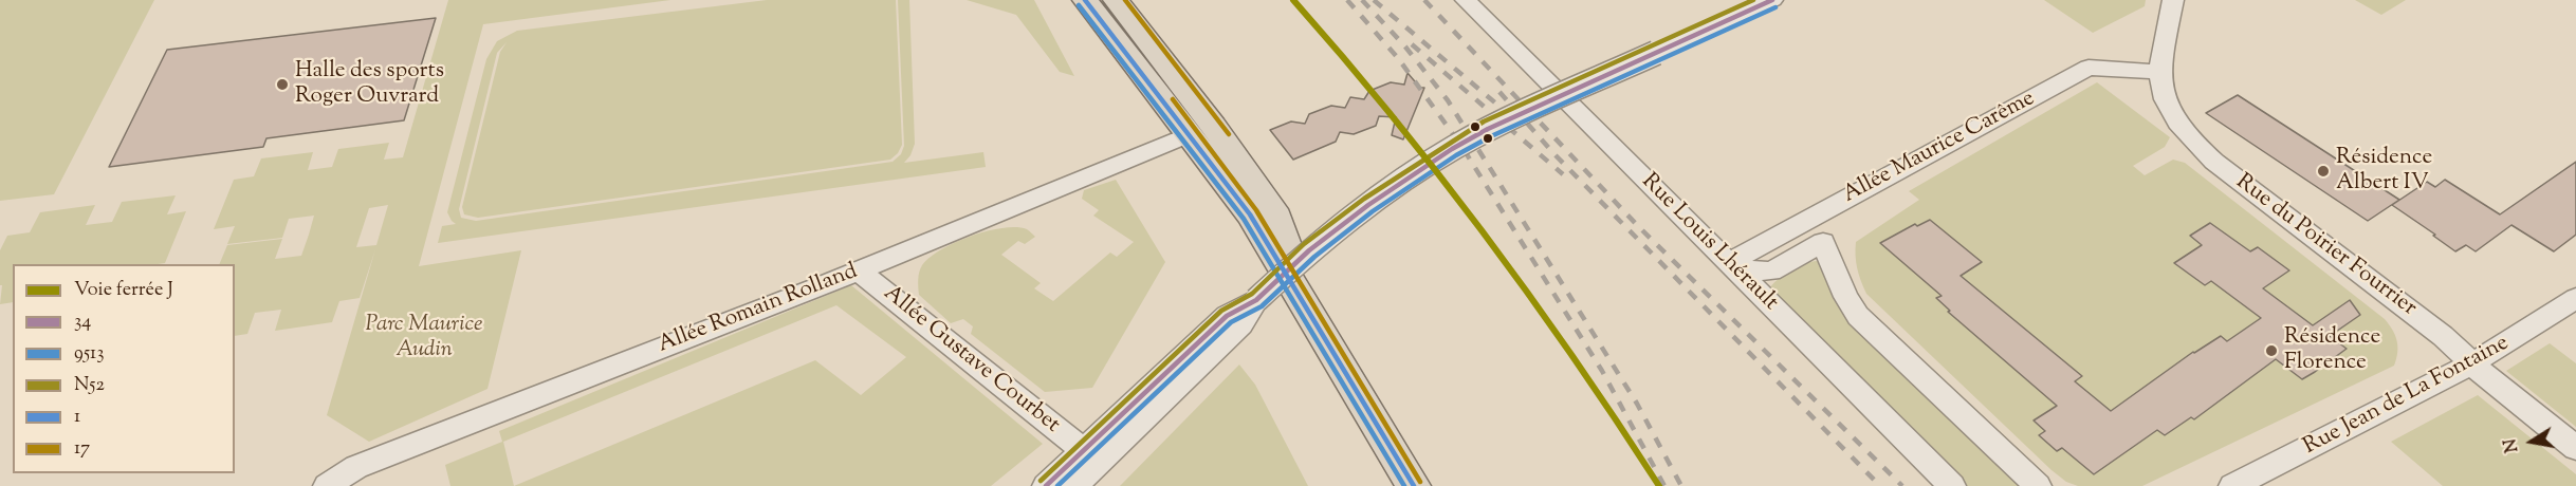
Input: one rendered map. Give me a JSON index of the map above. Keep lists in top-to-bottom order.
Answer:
{
  "streets": {
    "street": [
      "Allée Maurice Carême",
      "Rue Louis Lhérault",
      "Rue du Poirier Fourrier",
      "Allée Romain Rolland",
      "Allée Gustave Courbet",
      "Rue Jean de La Fontaine"
    ]
  },
  "crossings": [
    ["Allée Maurice Carême", "Rue Louis Lhérault"],
    ["Allée Maurice Carême", "Rue du Poirier Fourrier"],
    ["Rue du Poirier Fourrier", "Rue Jean de La Fontaine"],
    ["Allée Romain Rolland", "Allée Gustave Courbet"]
  ],
  "parks": ["Parc Maurice Audin"],
  "places": ["Halle des sports Roger Ouvrard", "Résidence Albert IV", "Résidence Florence"],
  "lines": [
    "rail line J",
    "transit line 34",
    "transit line N52",
    "transit line 1",
    "transit line 17",
    "transit line 9513"
  ],
  "legend": [
    "Voie ferrée J",
    "34",
    "9513",
    "N52",
    "1",
    "17"
  ],
  "north": "left"
}
